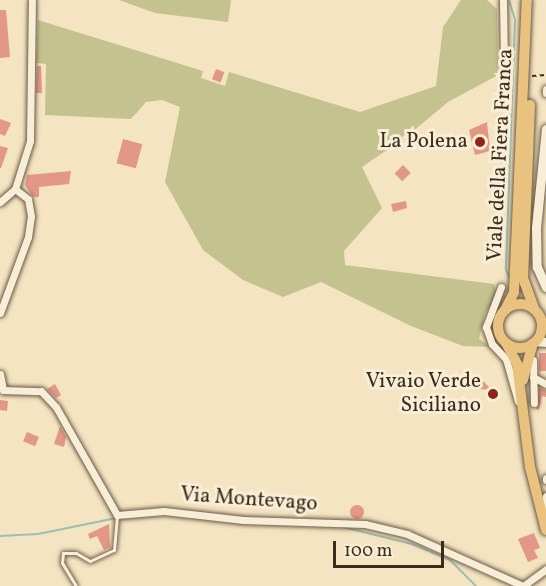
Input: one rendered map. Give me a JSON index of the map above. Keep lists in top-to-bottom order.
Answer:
{
  "streets": {
    "main road": ["Viale della Fiera Franca"],
    "street": ["Via Montevago"]
  },
  "places": ["La Polena", "Vivaio Verde Siciliano"],
  "scale_bar": "100 m"
}
